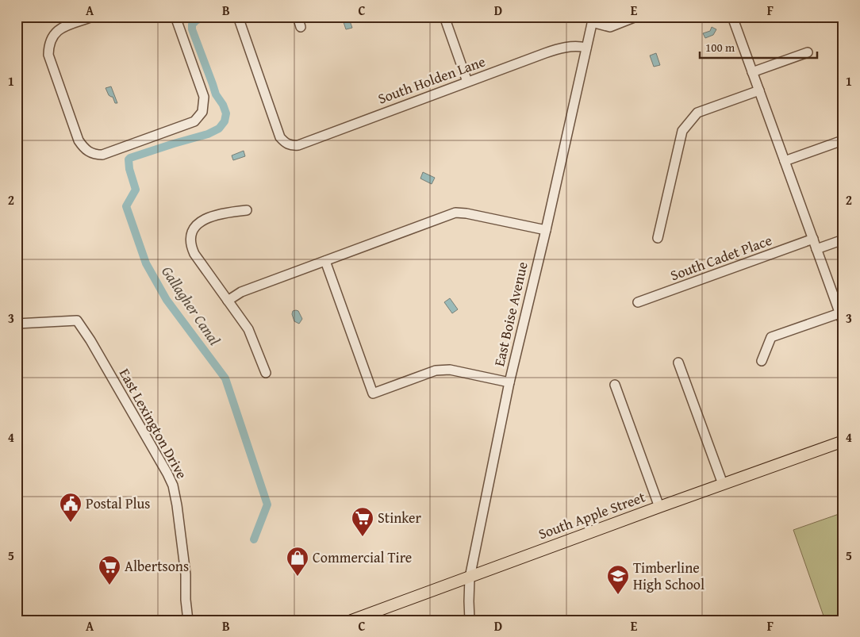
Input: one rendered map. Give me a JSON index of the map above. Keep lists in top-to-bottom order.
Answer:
{
  "streets": {
    "main road": ["South Apple Street"],
    "street": [
      "South Holden Lane",
      "South Cadet Place",
      "East Boise Avenue",
      "East Lexington Drive"
    ]
  },
  "crossings": [
    ["South Holden Lane", "East Boise Avenue"],
    ["East Boise Avenue", "South Apple Street"]
  ],
  "water": ["Gallagher Canal"],
  "places": {
    "public building": ["Postal Plus"],
    "supermarket": ["Stinker", "Albertsons"],
    "shop": ["Commercial Tire"],
    "school or university": ["Timberline High School"]
  },
  "scale_bar": "100 m",
  "grid": {
    "columns": [
      "A",
      "B",
      "C",
      "D",
      "E",
      "F"
    ],
    "rows": [
      "1",
      "2",
      "3",
      "4",
      "5"
    ]
  }
}
